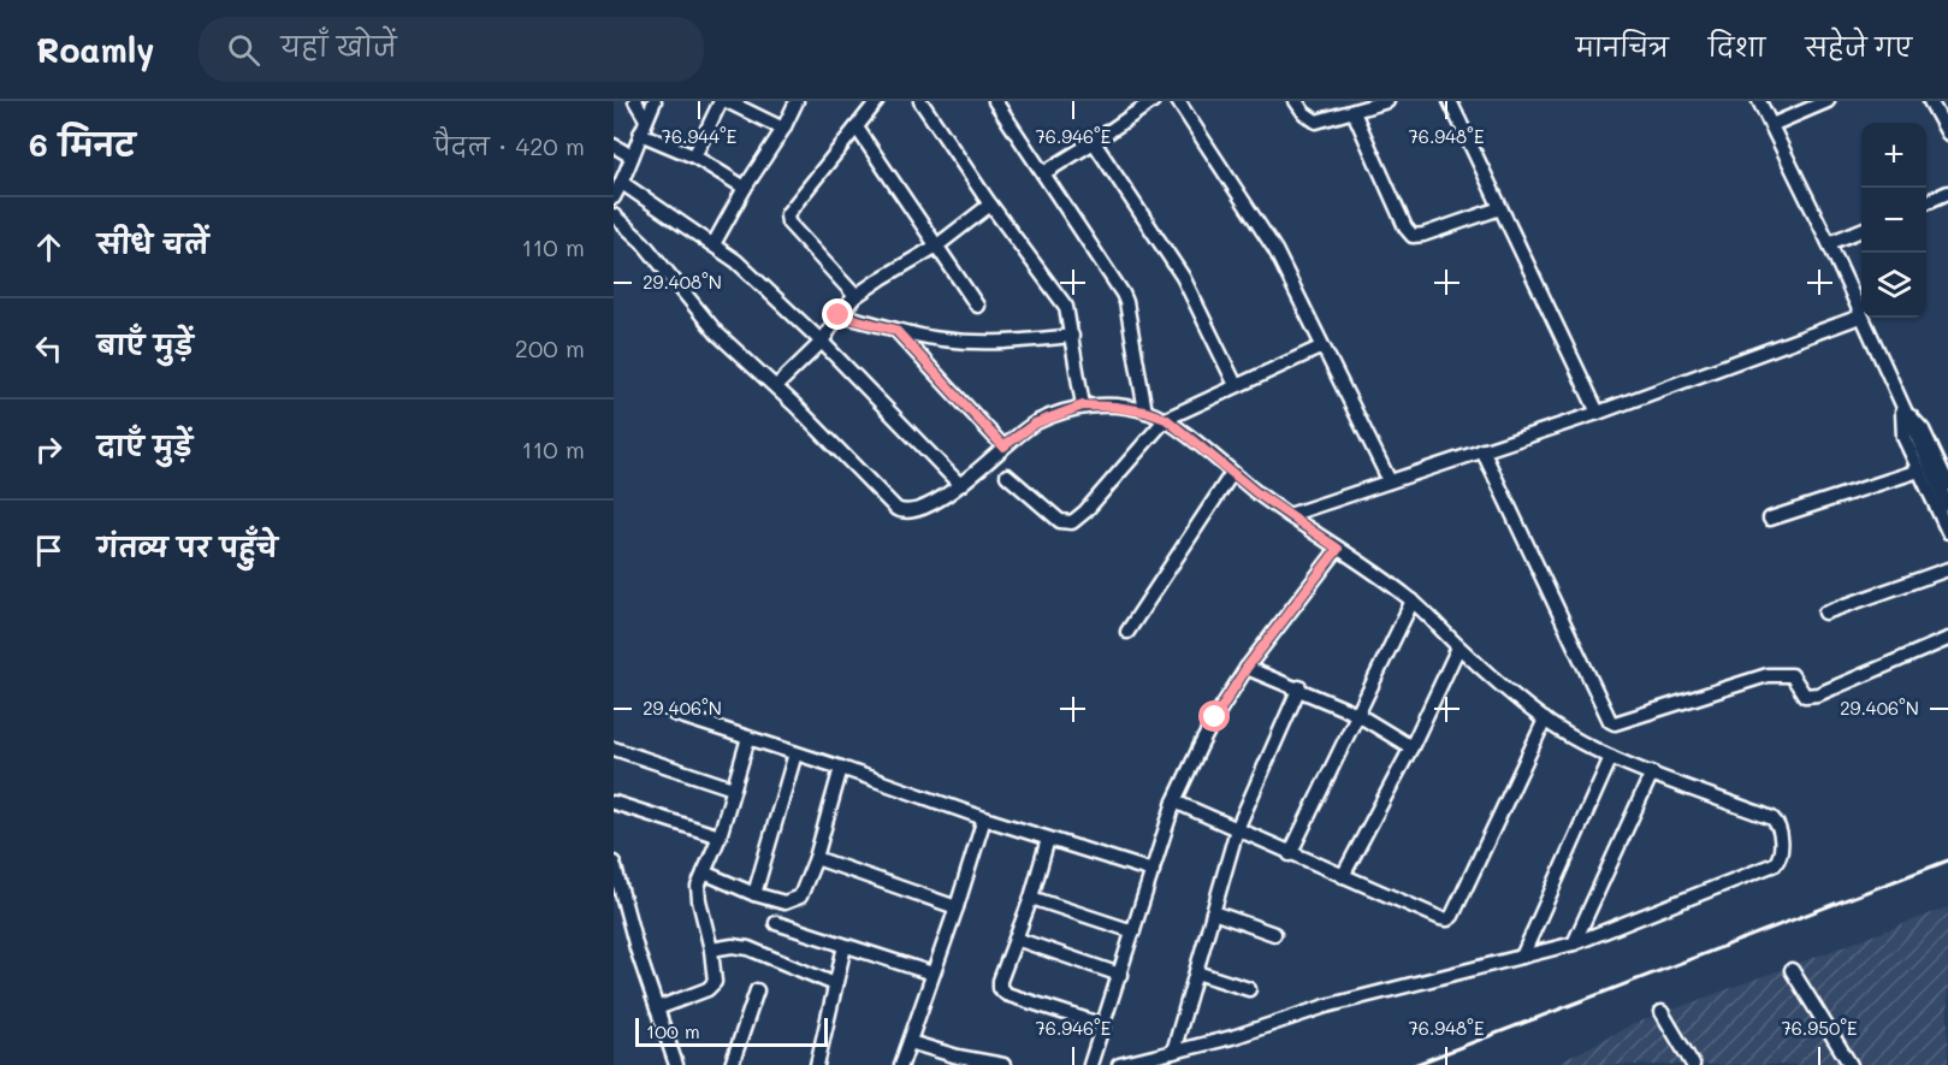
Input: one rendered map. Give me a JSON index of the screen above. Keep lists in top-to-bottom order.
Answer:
{
  "scale_bar": "100 m",
  "page": {
    "header": "Roamly",
    "search": "यहाँ खोजें",
    "nav": ["मानचित्र", "दिशा", "सहेजे गए"],
    "heading": ["6 मिनट", "पैदल · 420 m"],
    "map_buttons": ["+", "−"],
    "list": [
      ["सीधे चलें", "110 m"],
      ["बाएँ मुड़ें", "200 m"],
      ["दाएँ मुड़ें", "110 m"],
      "गंतव्य पर पहुँचे"
    ],
    "scale": "100 m"
  },
  "coordinates": [
    "76.944°E",
    "76.946°E",
    "76.948°E",
    "29.408°N",
    "29.406°N",
    "76.950°E"
  ]
}
